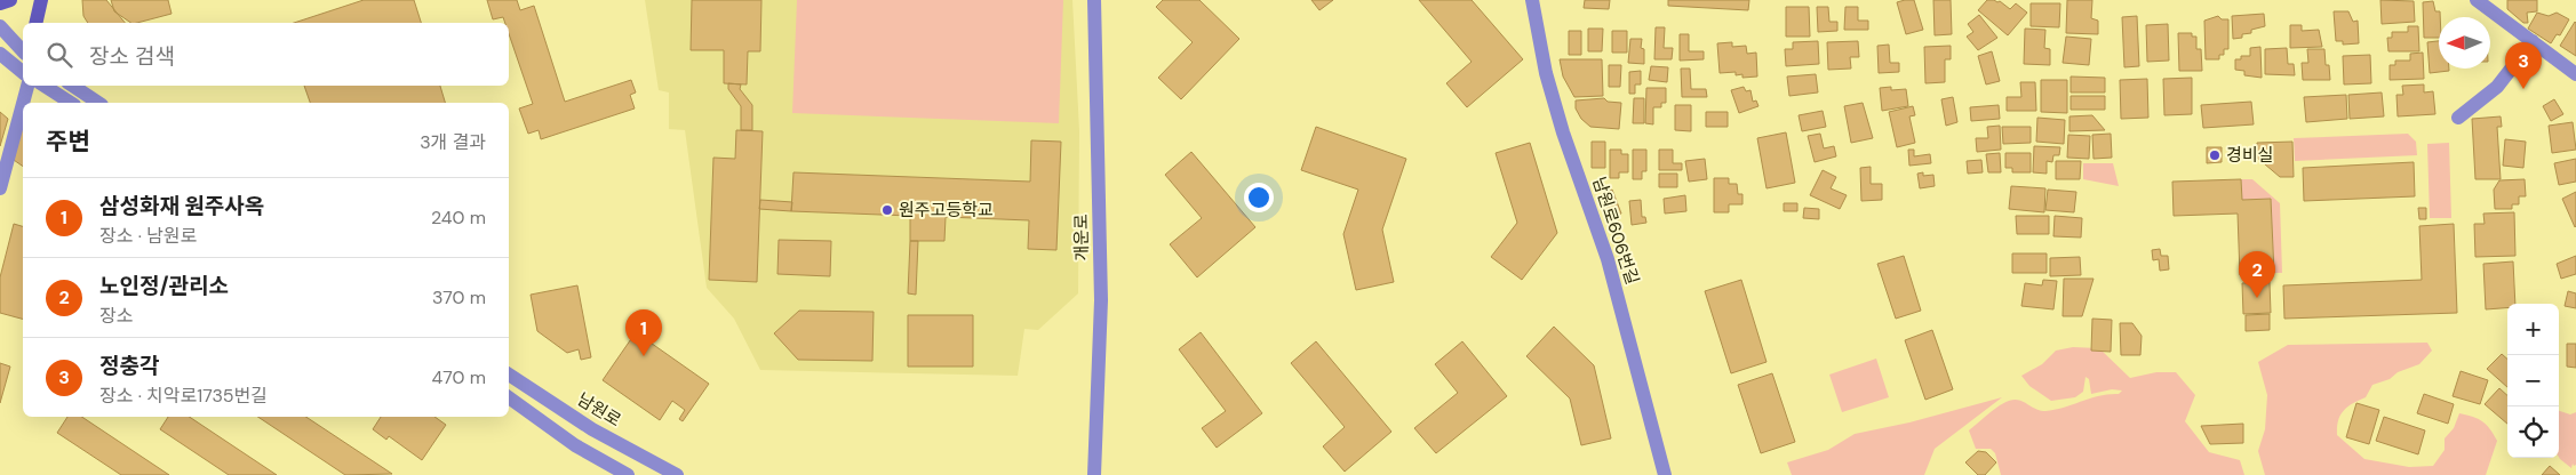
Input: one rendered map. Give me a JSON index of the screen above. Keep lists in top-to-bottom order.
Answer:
{
  "streets": {
    "street": ["남원로606번길", "개운로", "남원로"]
  },
  "places": ["경비실", "원주고등학교"],
  "north": "left",
  "page": {
    "search": "장소 검색",
    "pins": ["3", "2", "1"],
    "heading": ["주변", "3개 결과"],
    "list": [
      {
        "mark": "1",
        "name": "삼성화재 원주사옥",
        "note": "장소 · 남원로",
        "value": "240 m"
      },
      {
        "mark": "2",
        "name": "노인정/관리소",
        "note": "장소",
        "value": "370 m"
      },
      {
        "mark": "3",
        "name": "정충각",
        "note": "장소 · 치악로1735번길",
        "value": "470 m"
      }
    ],
    "map_buttons": ["+", "−"]
  }
}
